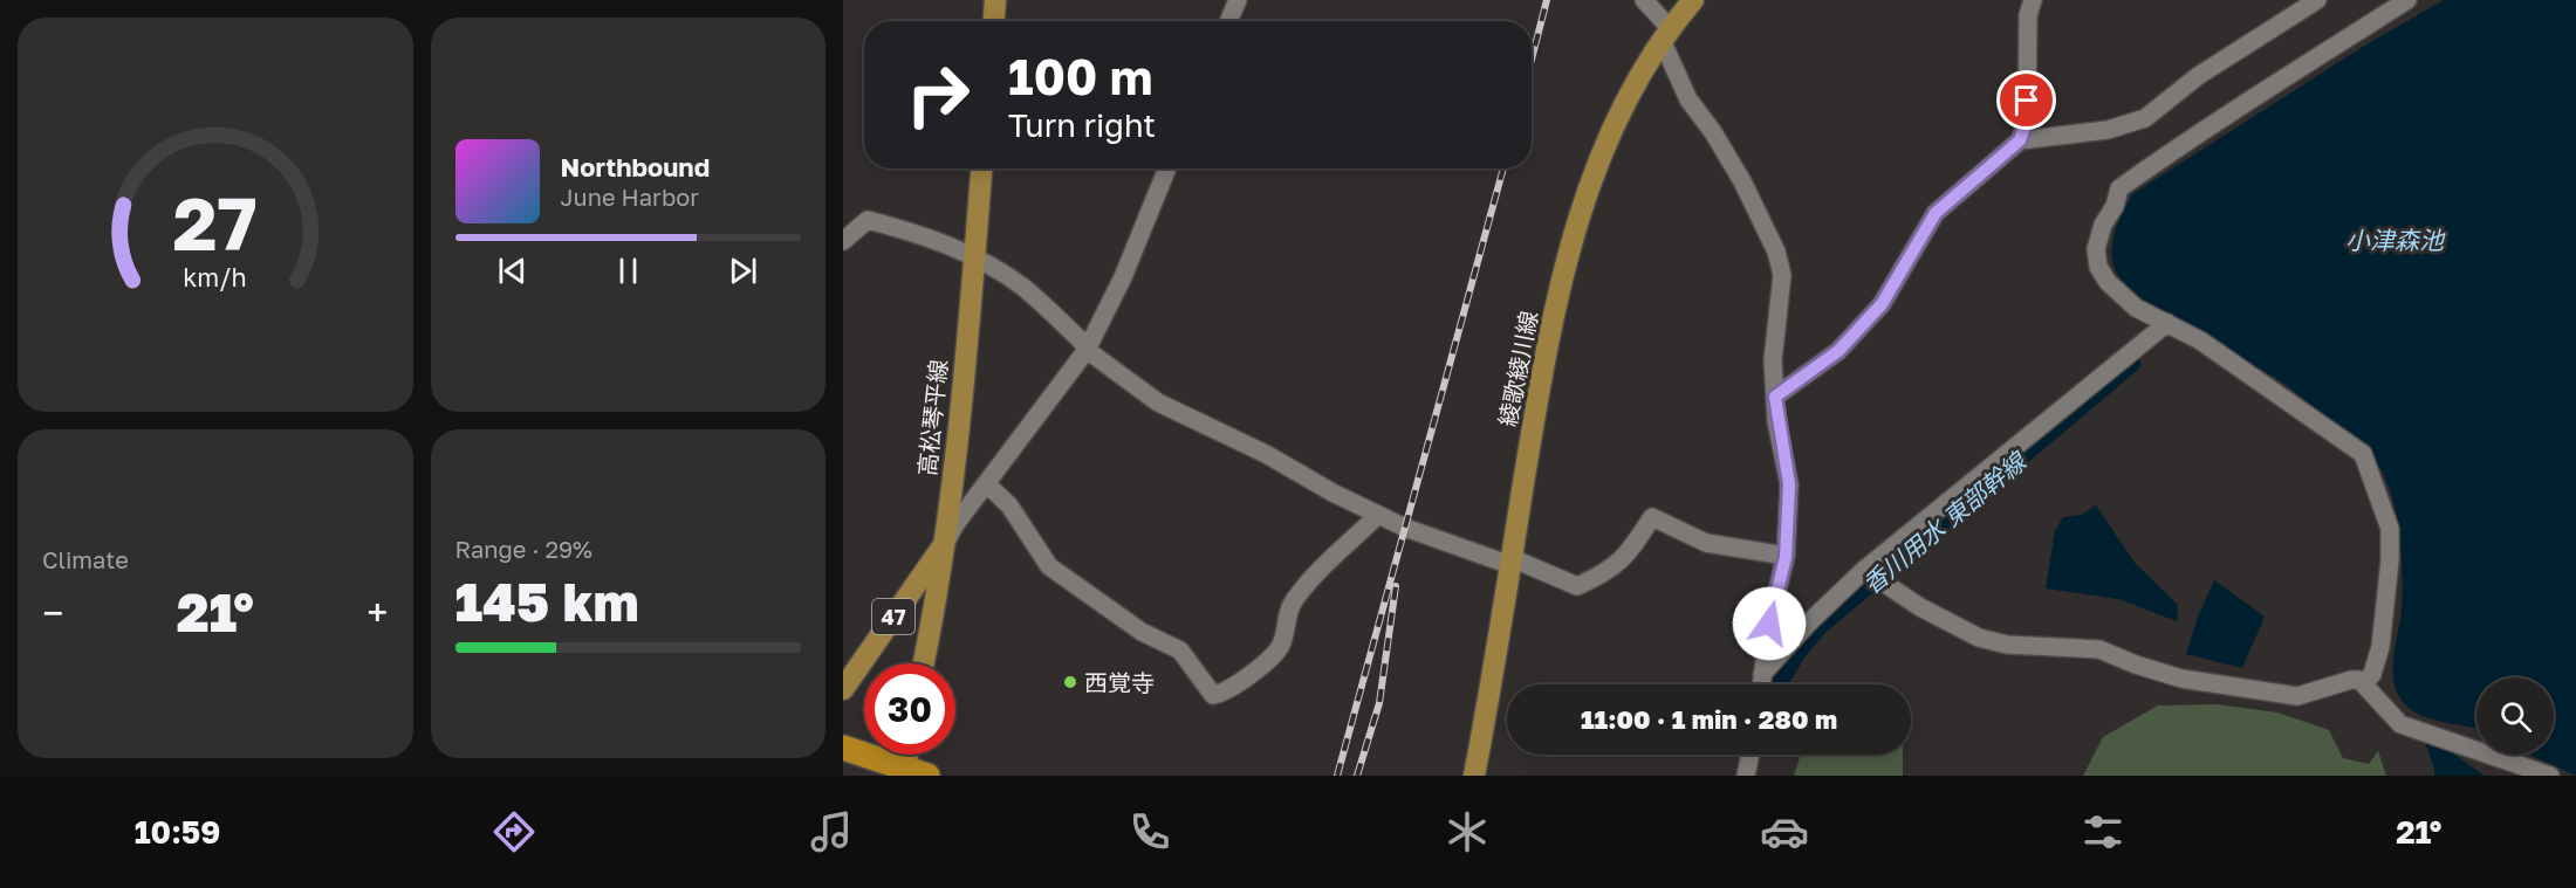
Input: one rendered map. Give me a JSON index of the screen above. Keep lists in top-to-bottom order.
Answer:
{
  "streets": {
    "main road": ["綾歌綾川線", "高松琴平線", "47"]
  },
  "crossings": [
    ["高松琴平線", "47"]
  ],
  "water": ["小津森池", "香川用水 東部幹線"],
  "places": ["西覚寺"],
  "page": {
    "turn": ["100 m", "Turn right"],
    "song": ["Northbound", "June Harbor"],
    "tile": [
      "Climate",
      ["Range · 29%", "145 km"]
    ],
    "heat": ["−", "21°", "+"],
    "limit": "30",
    "trip": "11:00 · 1 min · 280 m",
    "tabs": ["10:59", "21°"],
    "gauge": ["27", "km/h"]
  }
}
